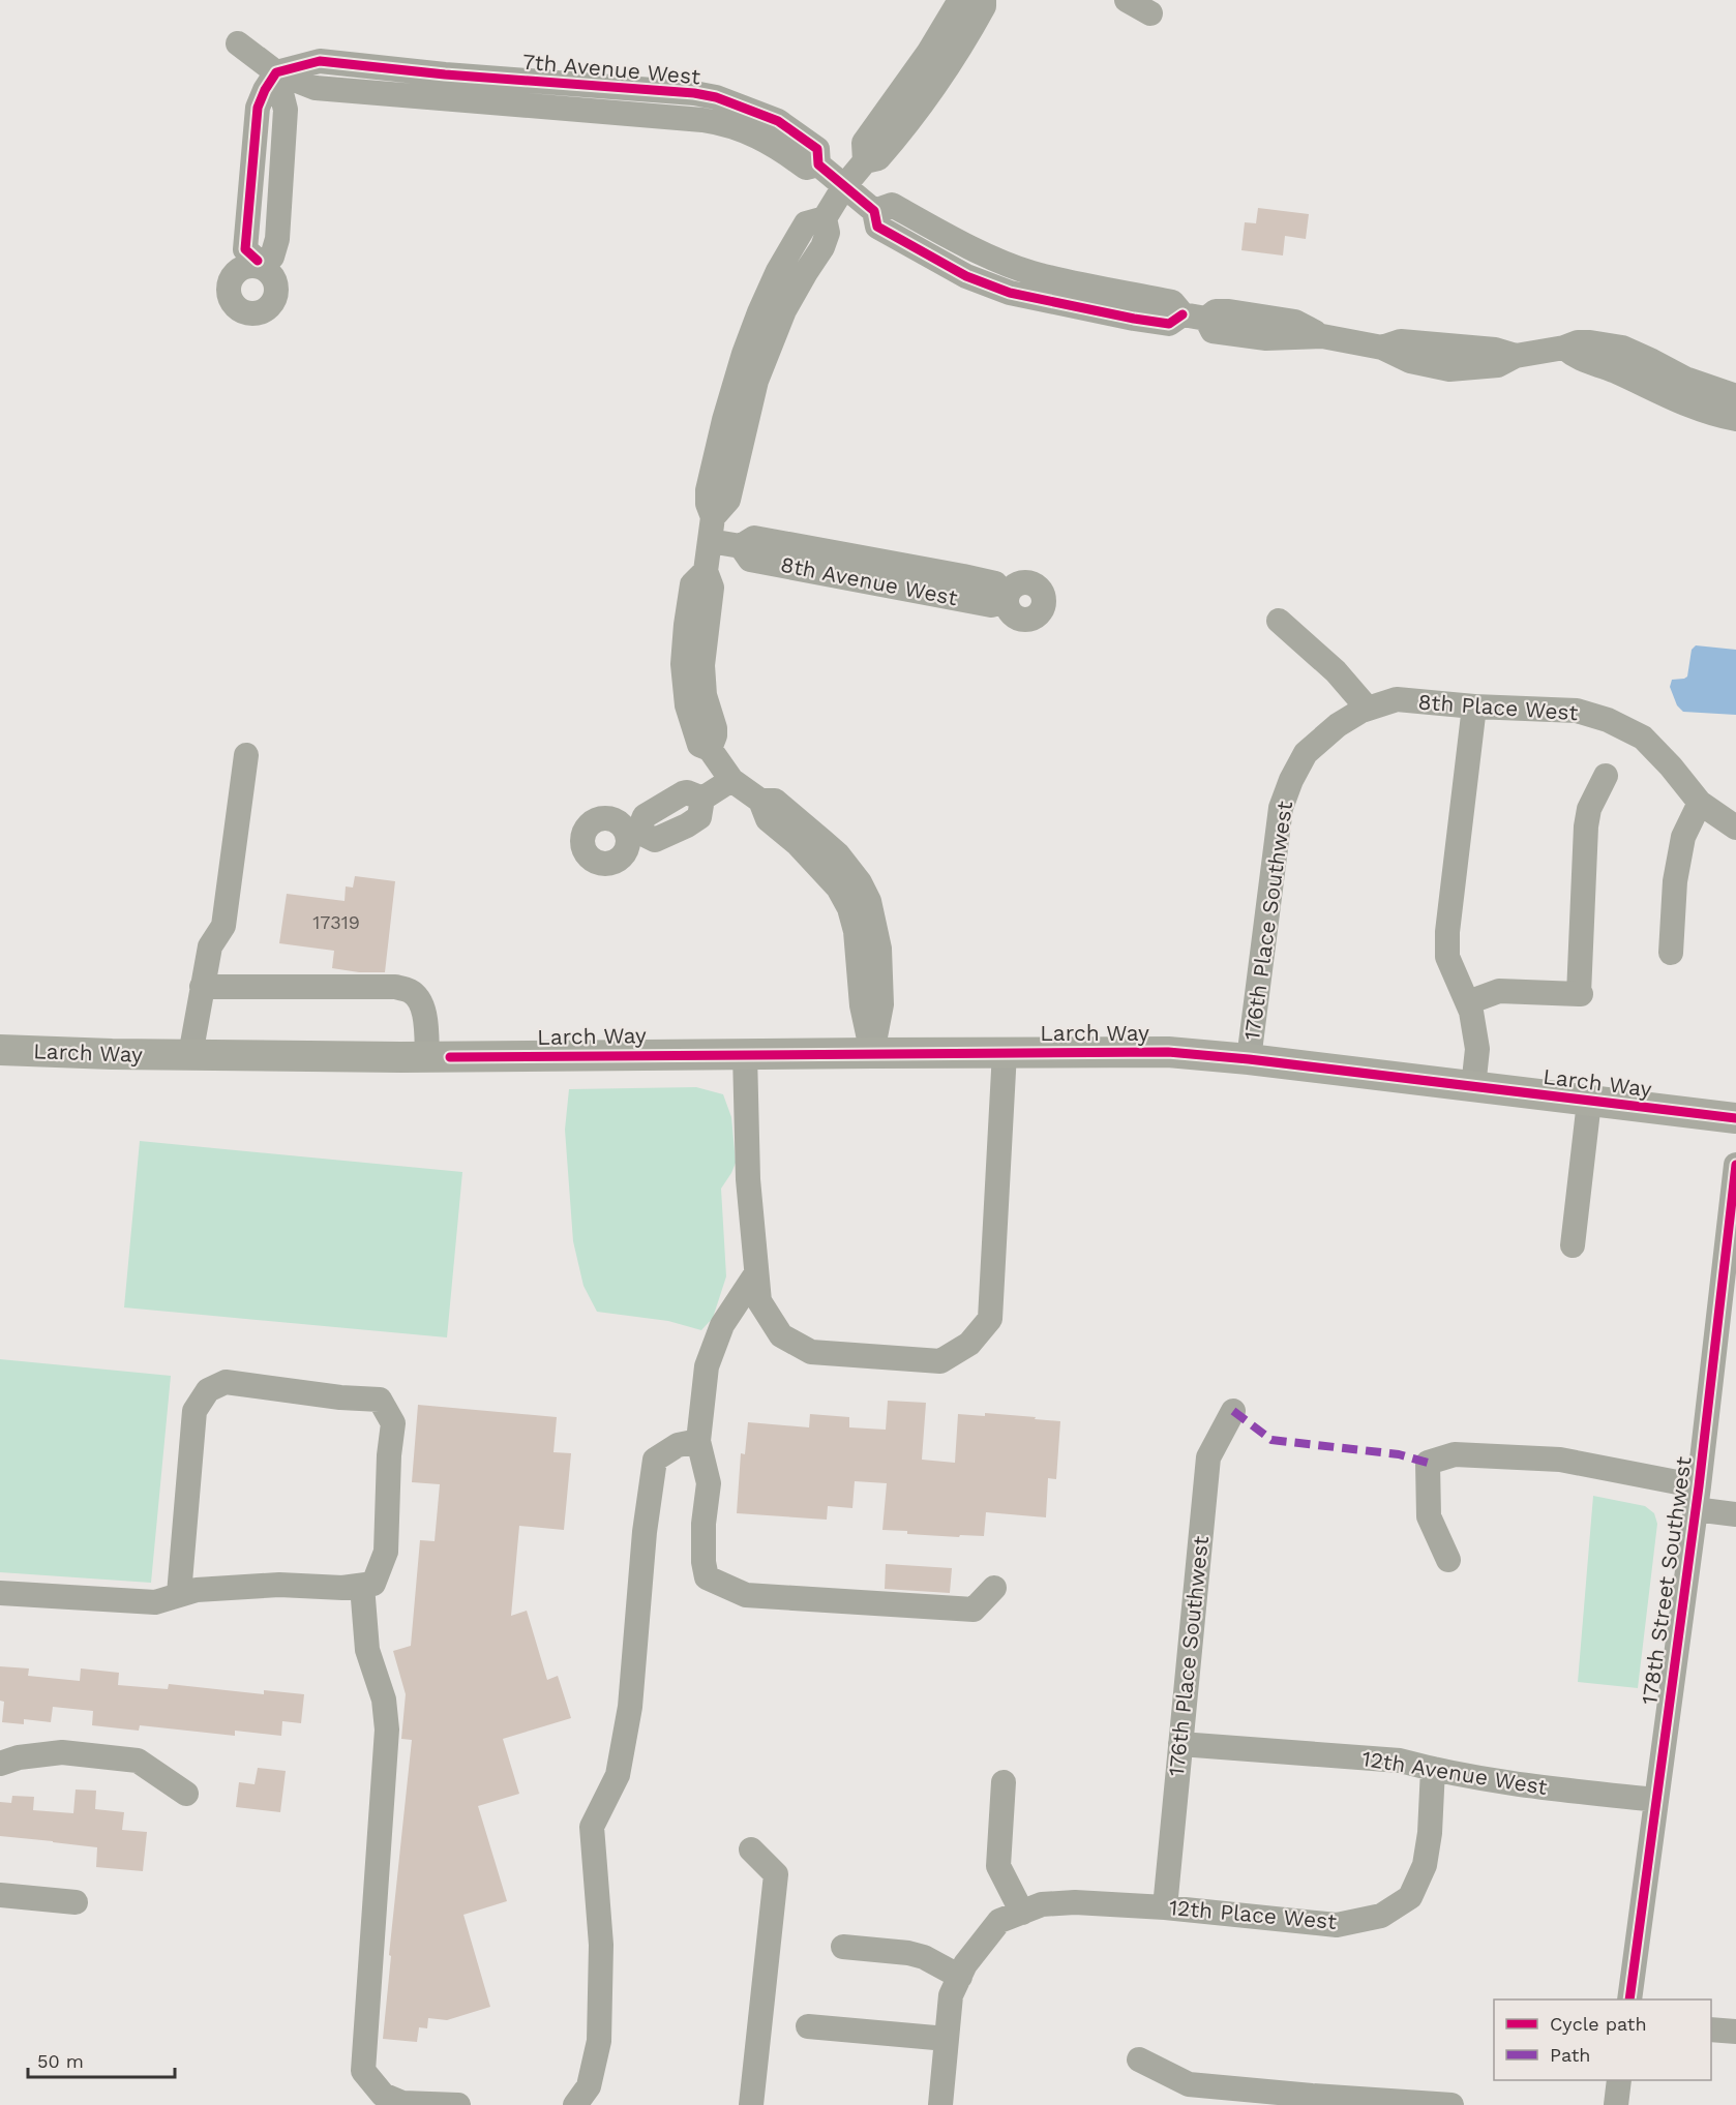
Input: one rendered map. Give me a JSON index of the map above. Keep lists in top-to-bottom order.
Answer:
{
  "streets": {
    "main road": ["Larch Way"],
    "street": [
      "7th Avenue West",
      "8th Avenue West",
      "8th Place West",
      "176th Place Southwest",
      "178th Street Southwest",
      "12th Avenue West",
      "12th Place West"
    ]
  },
  "crossings": [
    ["8th Place West", "176th Place Southwest"],
    ["176th Place Southwest", "Larch Way"],
    ["176th Place Southwest", "12th Avenue West"],
    ["176th Place Southwest", "12th Place West"],
    ["178th Street Southwest", "12th Avenue West"],
    ["12th Avenue West", "12th Place West"]
  ],
  "house_numbers": ["17319"],
  "legend": ["Cycle path", "Path"],
  "scale_bar": "50 m"
}
